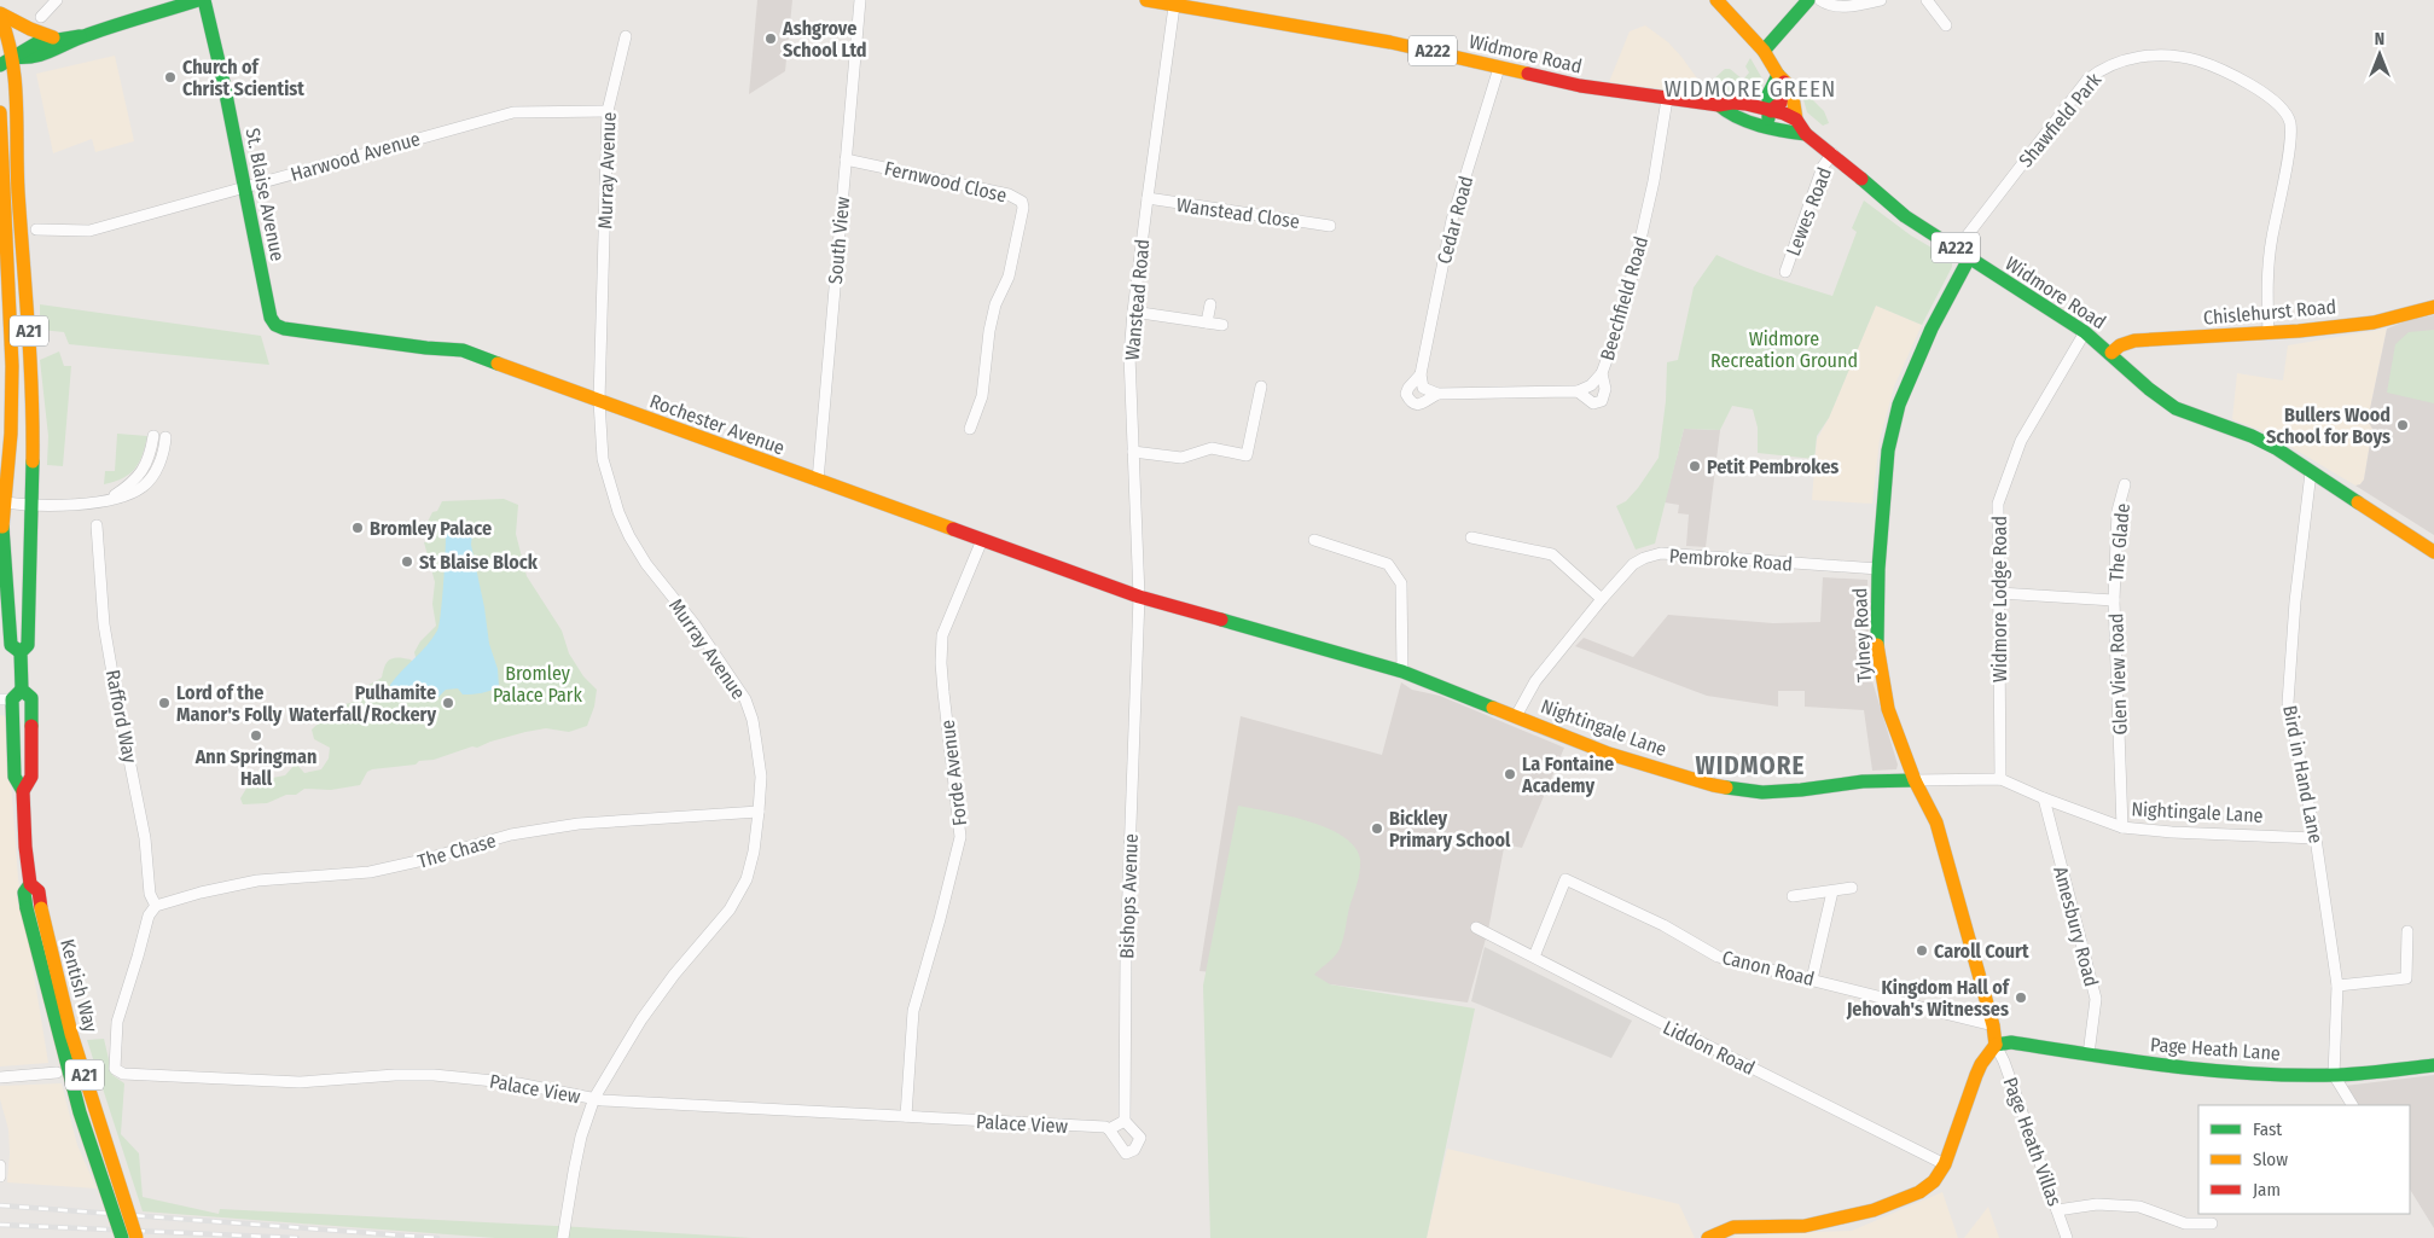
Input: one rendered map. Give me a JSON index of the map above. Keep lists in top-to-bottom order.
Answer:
{
  "streets": {
    "main road": [
      "A222",
      "Widmore Road",
      "St. Blaise Avenue",
      "Chislehurst Road",
      "A21",
      "Rochester Avenue",
      "Tylney Road",
      "Nightingale Lane",
      "Kentish Way",
      "Page Heath Lane"
    ],
    "street": [
      "Shawfield Park",
      "Harwood Avenue",
      "Murray Avenue",
      "Fernwood Close",
      "Lewes Road",
      "Wanstead Close",
      "Cedar Road",
      "South View",
      "Beechfield Road",
      "Wanstead Road",
      "The Glade",
      "Pembroke Road",
      "Widmore Lodge Road",
      "Glen View Road",
      "Rafford Way",
      "Forde Avenue",
      "Bird in Hand Lane",
      "The Chase",
      "Bishops Avenue",
      "Amesbury Road",
      "Canon Road",
      "Liddon Road",
      "Palace View",
      "Page Heath Villas"
    ]
  },
  "crossings": [
    ["A222", "Widmore Road"],
    ["A222", "Chislehurst Road"],
    ["A222", "Bird in Hand Lane"],
    ["Widmore Road", "Shawfield Park"],
    ["Widmore Road", "Lewes Road"],
    ["Widmore Road", "Cedar Road"],
    ["Widmore Road", "Beechfield Road"],
    ["Widmore Road", "Wanstead Road"],
    ["Widmore Road", "Chislehurst Road"],
    ["Widmore Road", "Widmore Lodge Road"],
    ["Widmore Road", "Tylney Road"],
    ["Shawfield Park", "Chislehurst Road"],
    ["Harwood Avenue", "Murray Avenue"],
    ["Harwood Avenue", "St. Blaise Avenue"],
    ["Murray Avenue", "Rochester Avenue"],
    ["Murray Avenue", "The Chase"],
    ["Murray Avenue", "Palace View"],
    ["Fernwood Close", "South View"],
    ["St. Blaise Avenue", "Rochester Avenue"],
    ["Wanstead Close", "Wanstead Road"],
    ["Cedar Road", "Beechfield Road"],
    ["South View", "Rochester Avenue"],
    ["Wanstead Road", "Rochester Avenue"],
    ["Wanstead Road", "Nightingale Lane"],
    ["Wanstead Road", "Bishops Avenue"],
    ["A21", "Kentish Way"],
    ["Rochester Avenue", "Nightingale Lane"],
    ["Rochester Avenue", "Forde Avenue"],
    ["Rochester Avenue", "Bishops Avenue"],
    ["The Glade", "Glen View Road"],
    ["Pembroke Road", "Tylney Road"],
    ["Pembroke Road", "Nightingale Lane"],
    ["Widmore Lodge Road", "Glen View Road"],
    ["Widmore Lodge Road", "Nightingale Lane"],
    ["Tylney Road", "Nightingale Lane"],
    ["Tylney Road", "Canon Road"],
    ["Tylney Road", "Page Heath Lane"],
    ["Tylney Road", "Page Heath Villas"],
    ["Glen View Road", "Nightingale Lane"],
    ["Rafford Way", "The Chase"],
    ["Rafford Way", "Palace View"],
    ["Nightingale Lane", "Bird in Hand Lane"],
    ["Nightingale Lane", "Bishops Avenue"],
    ["Nightingale Lane", "Amesbury Road"],
    ["Forde Avenue", "Palace View"],
    ["Bird in Hand Lane", "Page Heath Lane"],
    ["The Chase", "Palace View"],
    ["Bishops Avenue", "Palace View"],
    ["Amesbury Road", "Page Heath Lane"],
    ["Canon Road", "Liddon Road"],
    ["Page Heath Lane", "Page Heath Villas"]
  ],
  "districts": ["WIDMORE GREEN", "WIDMORE"],
  "parks": ["Widmore Recreation Ground", "Bromley Palace Park"],
  "places": [
    "Ashgrove School Ltd",
    "Church of Christ Scientist",
    "Bullers Wood School for Boys",
    "Petit Pembrokes",
    "Bromley Palace",
    "St Blaise Block",
    "Lord of the Manor's Folly",
    "Pulhamite Waterfall/Rockery",
    "Ann Springman Hall",
    "La Fontaine Academy",
    "Bickley Primary School",
    "Caroll Court",
    "Kingdom Hall of Jehovah's Witnesses"
  ],
  "legend": ["Fast", "Slow", "Jam"],
  "north": "top"
}
